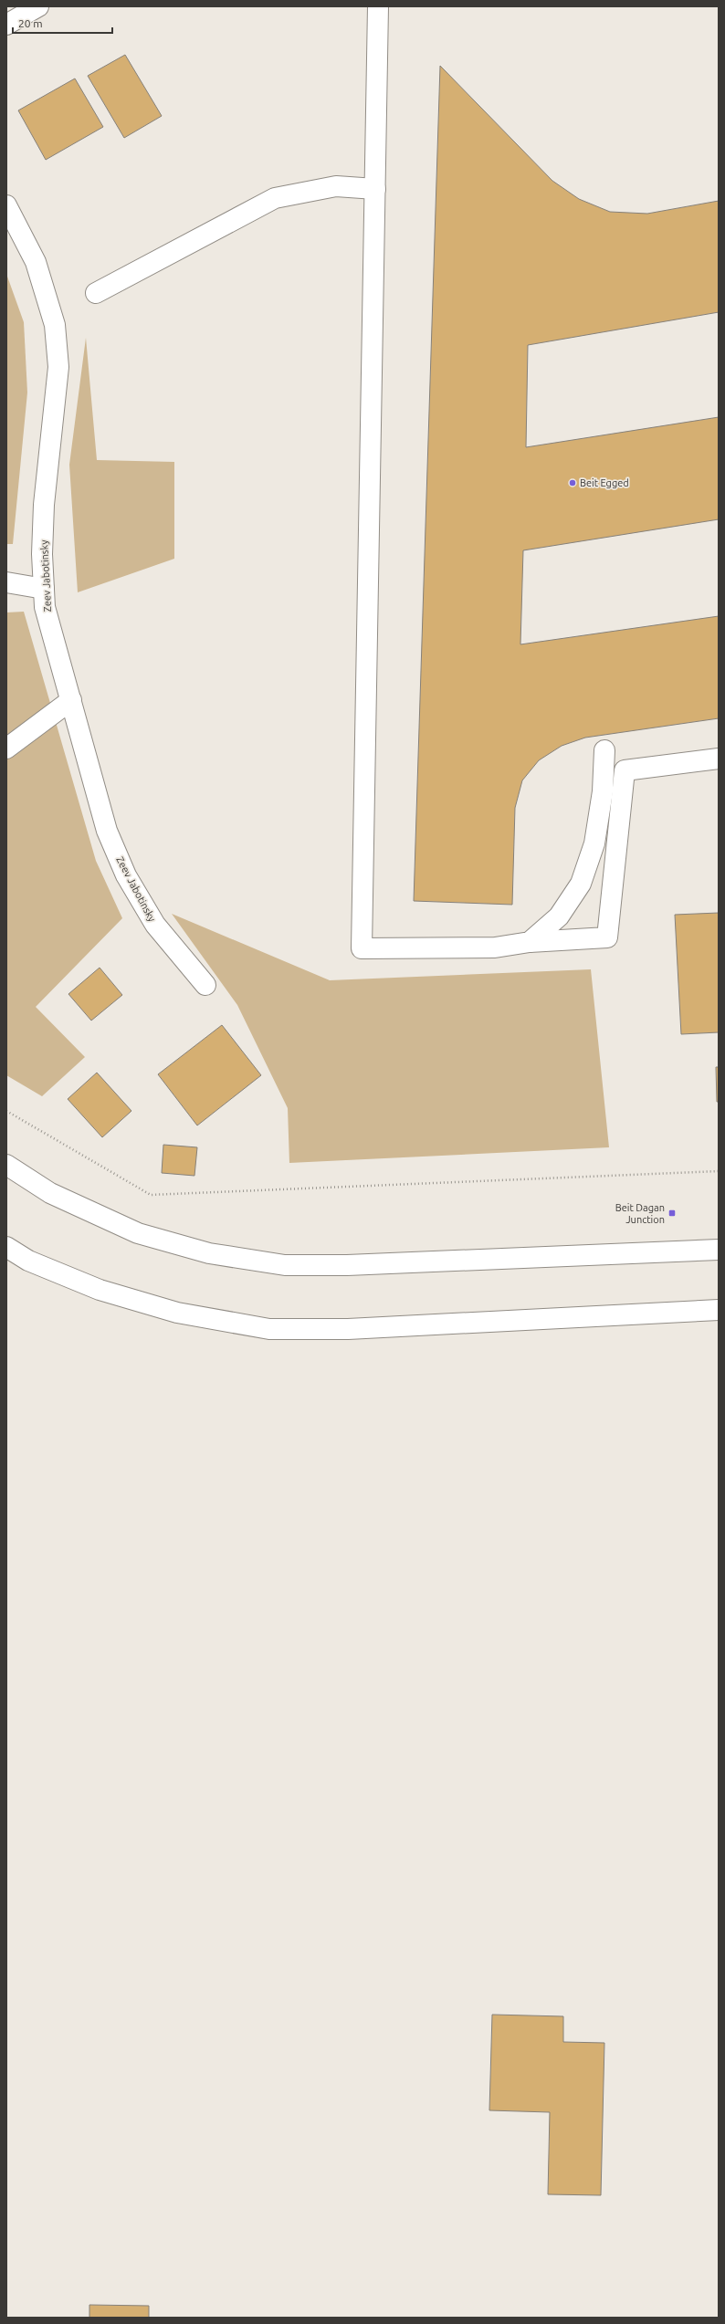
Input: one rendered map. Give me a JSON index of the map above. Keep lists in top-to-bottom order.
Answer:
{
  "streets": {
    "street": ["Zeev Jabotinsky"]
  },
  "places": {
    "other": ["Beit Egged"],
    "transit": ["Beit Dagan Junction"]
  },
  "scale_bar": "20 m"
}
